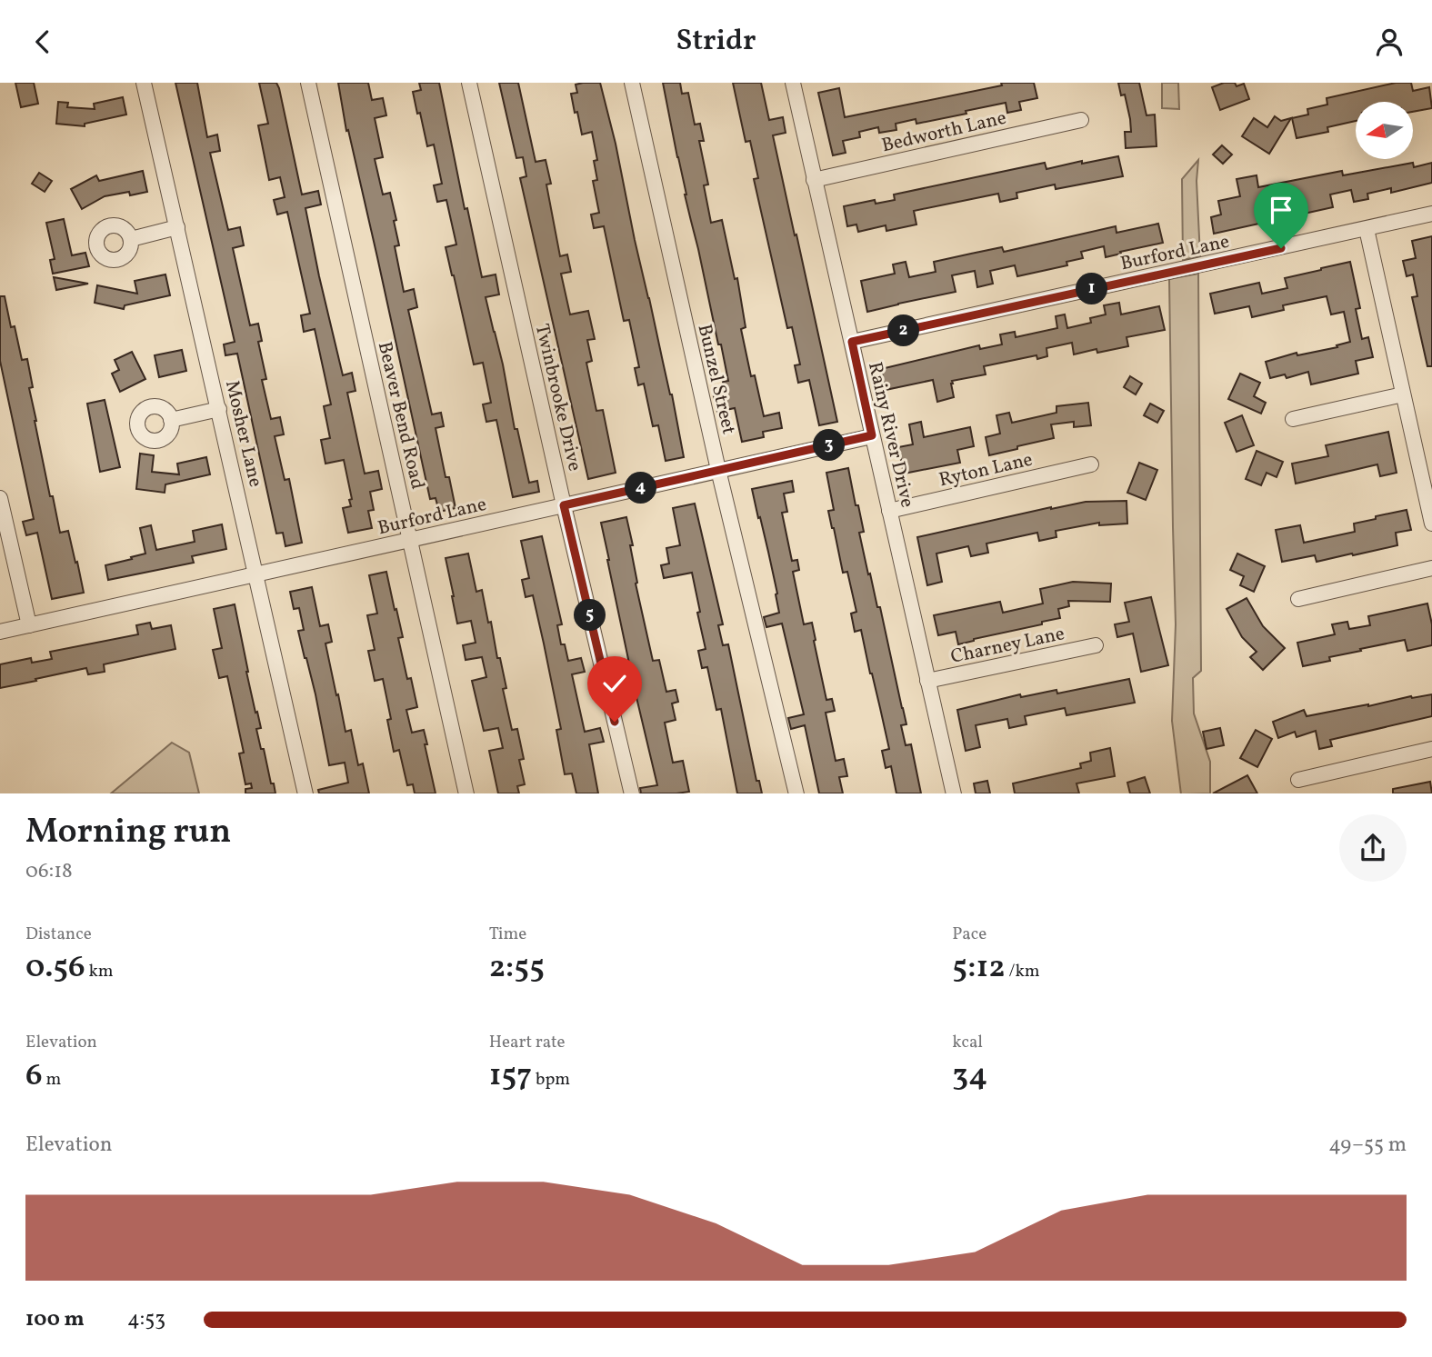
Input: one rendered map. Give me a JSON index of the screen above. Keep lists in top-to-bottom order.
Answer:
{
  "streets": {
    "street": [
      "Bedworth Lane",
      "Burford Lane",
      "Bunzel Street",
      "Twinbrooke Drive",
      "Beaver Bend Road",
      "Mosher Lane",
      "Rainy River Drive",
      "Ryton Lane",
      "Charney Lane"
    ]
  },
  "crossings": [
    ["Bedworth Lane", "Rainy River Drive"],
    ["Burford Lane", "Bunzel Street"],
    ["Burford Lane", "Twinbrooke Drive"],
    ["Burford Lane", "Beaver Bend Road"],
    ["Burford Lane", "Mosher Lane"],
    ["Burford Lane", "Rainy River Drive"],
    ["Rainy River Drive", "Ryton Lane"],
    ["Rainy River Drive", "Charney Lane"]
  ],
  "north": "left",
  "page": {
    "header": "Stridr",
    "pins": [
      "1",
      "2",
      "3",
      "4",
      "5"
    ],
    "heading": ["Morning run", "06:18"],
    "stats": [
      ["Distance", "0.56 km"],
      ["Time", "2:55"],
      ["Pace", "5:12 /km"],
      ["Elevation", "6 m"],
      ["Heart rate", "157 bpm"],
      ["kcal", "34"]
    ],
    "chart": ["Elevation", "49–55 m"],
    "list": [
      {
        "name": "100 m",
        "note": "4:53"
      }
    ]
  }
}
